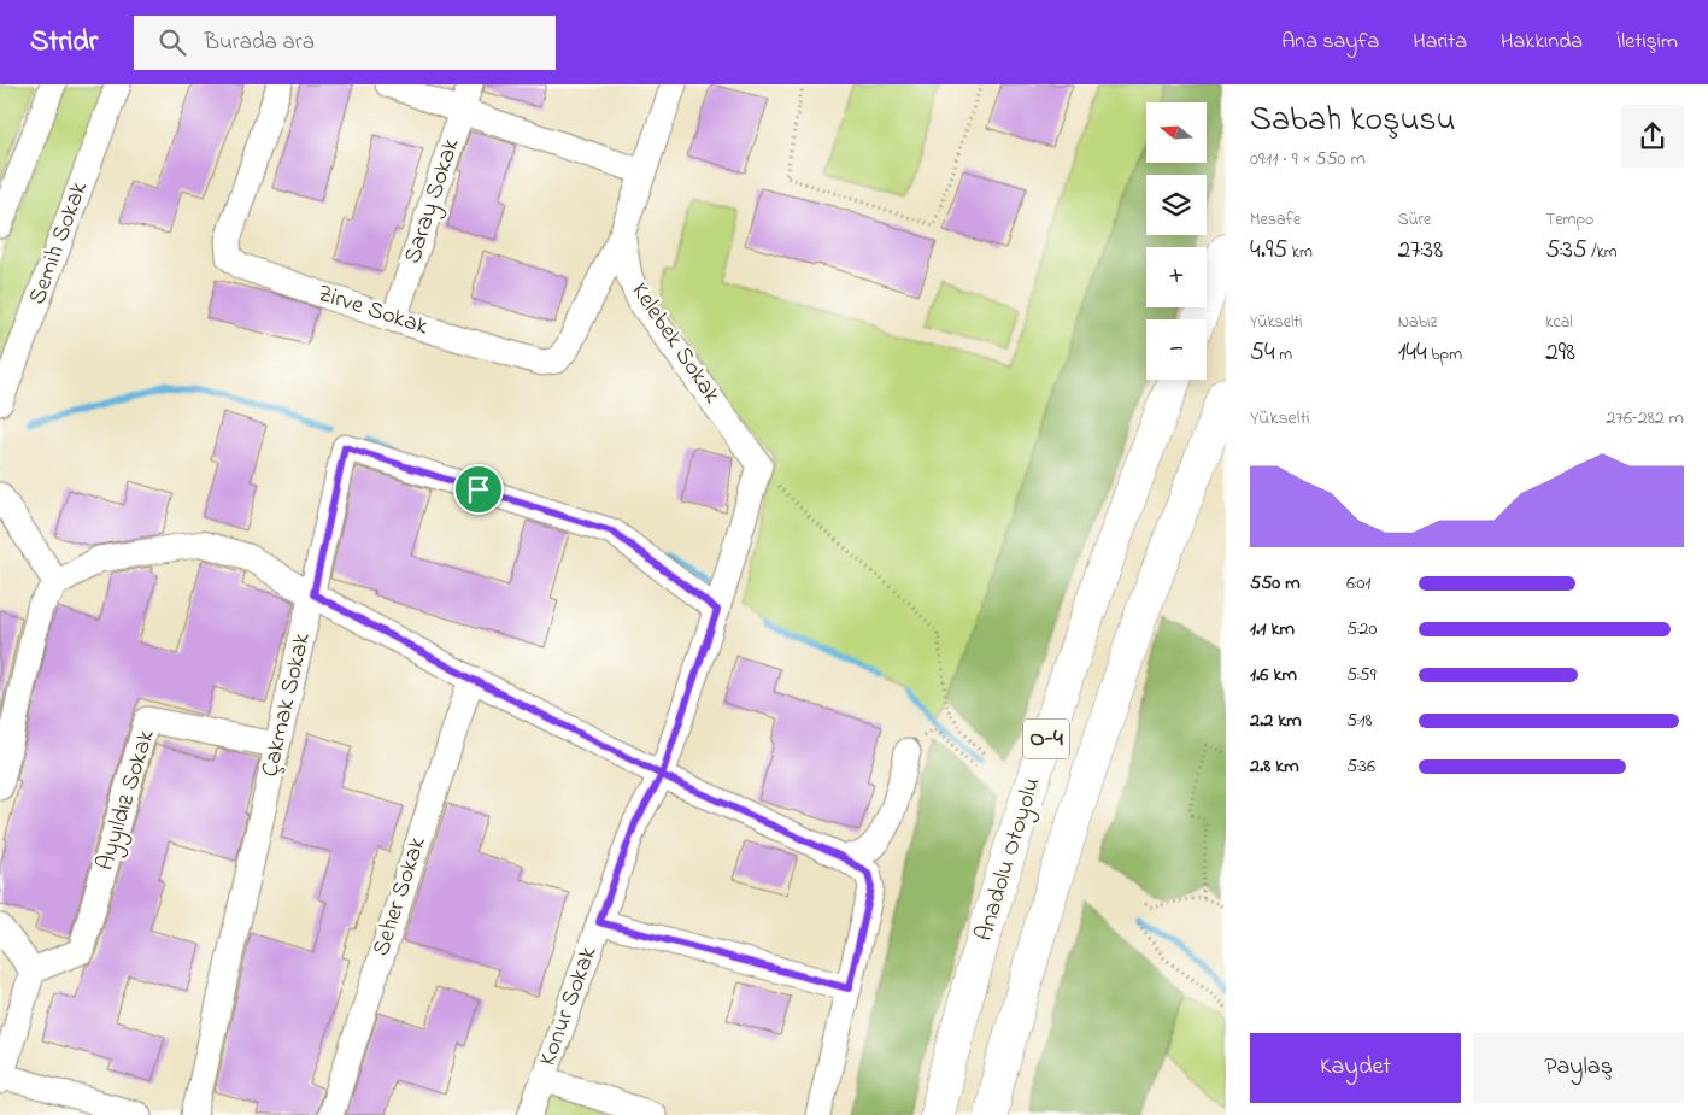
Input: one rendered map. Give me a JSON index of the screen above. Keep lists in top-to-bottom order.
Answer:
{
  "streets": {
    "highway": ["O-4", "Anadolu Otoyolu"],
    "street": [
      "Saray Sokak",
      "Semih Sokak",
      "Zirve Sokak",
      "Kelebek Sokak",
      "Çakmak Sokak",
      "Ayyıldız Sokak",
      "Seher Sokak",
      "Konur Sokak"
    ]
  },
  "crossings": [
    ["Saray Sokak", "Zirve Sokak"],
    ["Zirve Sokak", "Kelebek Sokak"],
    ["Çakmak Sokak", "Ayyıldız Sokak"],
    ["Çakmak Sokak", "Konur Sokak"]
  ],
  "north": "left",
  "page": {
    "header": "Stridr",
    "search": "Burada ara",
    "nav": [
      "Ana sayfa",
      "Harita",
      "Hakkında",
      "İletişim"
    ],
    "heading": ["Sabah koşusu", "09:11 · 9 × 550 m"],
    "map_buttons": ["+", "−"],
    "stats": [
      ["Mesafe", "4.95 km"],
      ["Süre", "27:38"],
      ["Tempo", "5:35 /km"],
      ["Yükselti", "54 m"],
      ["Nabız", "144 bpm"],
      ["kcal", "298"]
    ],
    "chart": ["Yükselti", "276–282 m"],
    "list": [
      {
        "name": "550 m",
        "note": "6:01"
      },
      {
        "name": "1.1 km",
        "note": "5:20"
      },
      {
        "name": "1.6 km",
        "note": "5:59"
      },
      {
        "name": "2.2 km",
        "note": "5:18"
      },
      {
        "name": "2.8 km",
        "note": "5:36"
      }
    ],
    "buttons": ["Kaydet", "Paylaş"]
  }
}
